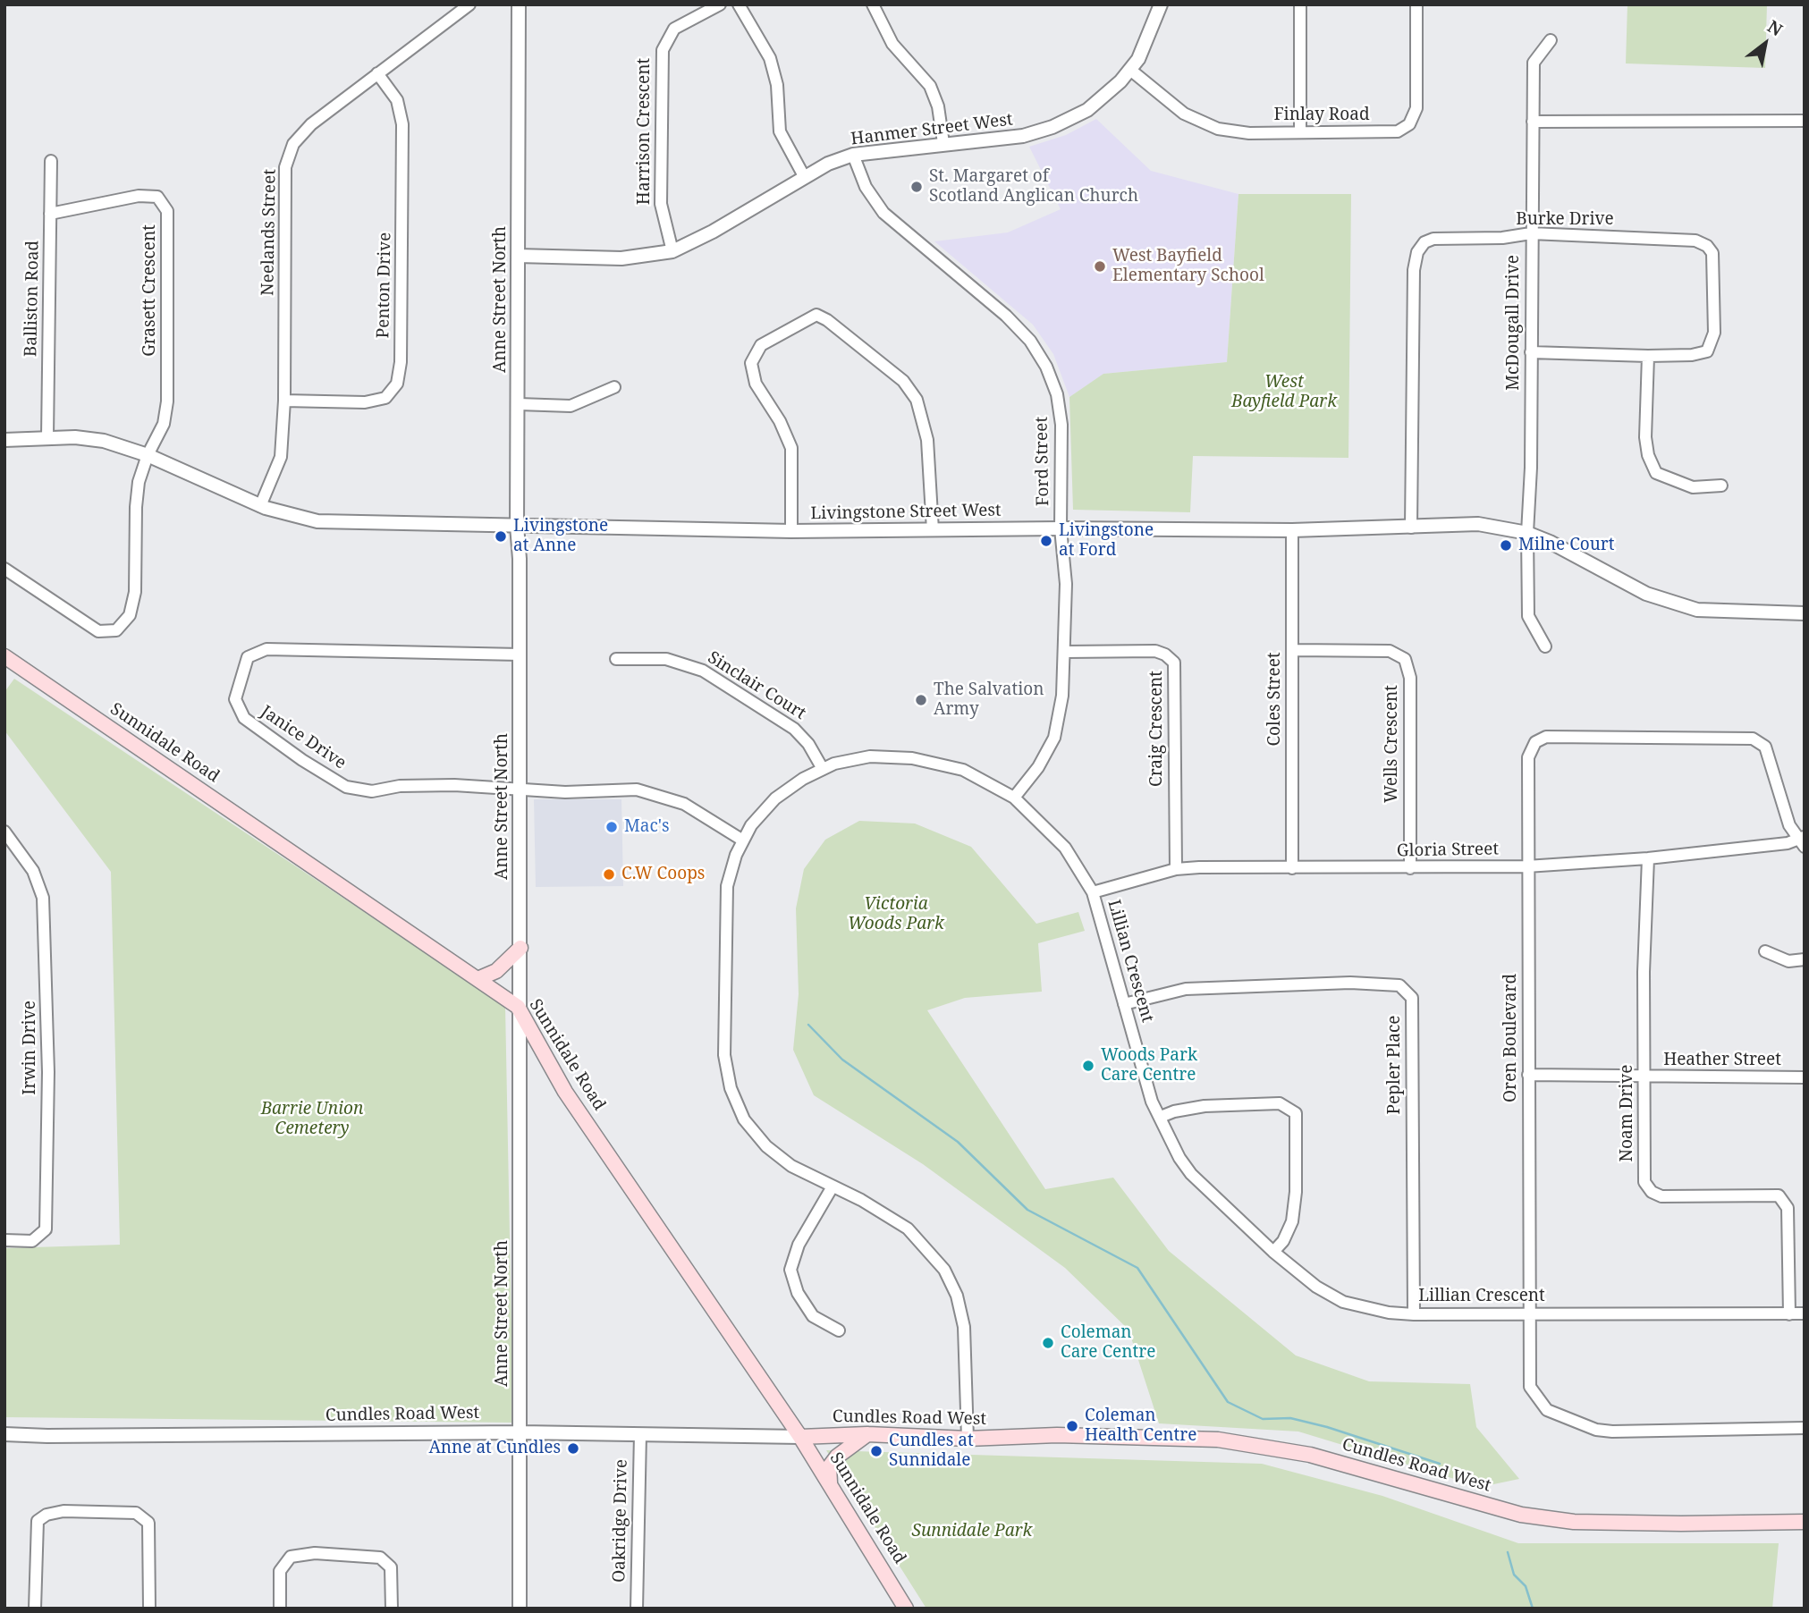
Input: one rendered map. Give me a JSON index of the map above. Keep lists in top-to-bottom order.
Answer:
{
  "streets": {
    "main road": ["Sunnidale Road", "Cundles Road West"],
    "street": [
      "Finlay Road",
      "Hanmer Street West",
      "Harrison Crescent",
      "Burke Drive",
      "Neelands Street",
      "Penton Drive",
      "Grasett Crescent",
      "Balliston Road",
      "Anne Street North",
      "McDougall Drive",
      "Ford Street",
      "Livingstone Street West",
      "Sinclair Court",
      "Coles Street",
      "Craig Crescent",
      "Janice Drive",
      "Wells Crescent",
      "Gloria Street",
      "Lillian Crescent",
      "Oren Boulevard",
      "Irwin Drive",
      "Heather Street",
      "Pepler Place",
      "Noam Drive",
      "Oakridge Drive"
    ]
  },
  "crossings": [
    ["Finlay Road", "Hanmer Street West"],
    ["Hanmer Street West", "Harrison Crescent"],
    ["Hanmer Street West", "Anne Street North"],
    ["Hanmer Street West", "Ford Street"],
    ["Burke Drive", "McDougall Drive"],
    ["Burke Drive", "Livingstone Street West"],
    ["Neelands Street", "Penton Drive"],
    ["Neelands Street", "Livingstone Street West"],
    ["Grasett Crescent", "Balliston Road"],
    ["Grasett Crescent", "Livingstone Street West"],
    ["Balliston Road", "Livingstone Street West"],
    ["Anne Street North", "Livingstone Street West"],
    ["Anne Street North", "Janice Drive"],
    ["Anne Street North", "Sunnidale Road"],
    ["Anne Street North", "Cundles Road West"],
    ["McDougall Drive", "Livingstone Street West"],
    ["Ford Street", "Livingstone Street West"],
    ["Ford Street", "Craig Crescent"],
    ["Ford Street", "Lillian Crescent"],
    ["Livingstone Street West", "Coles Street"],
    ["Sinclair Court", "Lillian Crescent"],
    ["Coles Street", "Wells Crescent"],
    ["Coles Street", "Gloria Street"],
    ["Craig Crescent", "Gloria Street"],
    ["Janice Drive", "Lillian Crescent"],
    ["Sunnidale Road", "Cundles Road West"],
    ["Wells Crescent", "Gloria Street"],
    ["Gloria Street", "Lillian Crescent"],
    ["Gloria Street", "Oren Boulevard"],
    ["Gloria Street", "Noam Drive"],
    ["Lillian Crescent", "Oren Boulevard"],
    ["Lillian Crescent", "Pepler Place"],
    ["Lillian Crescent", "Noam Drive"],
    ["Lillian Crescent", "Cundles Road West"],
    ["Oren Boulevard", "Heather Street"],
    ["Heather Street", "Noam Drive"],
    ["Cundles Road West", "Oakridge Drive"]
  ],
  "parks": [
    "West Bayfield Park",
    "Victoria Woods Park",
    "Barrie Union Cemetery",
    "Sunnidale Park"
  ],
  "places": [
    "St. Margaret of Scotland Anglican Church",
    "West Bayfield Elementary School",
    "Livingstone at Anne",
    "Livingstone at Ford",
    "Milne Court",
    "The Salvation Army",
    "Mac's",
    "C.W Coops",
    "Woods Park Care Centre",
    "Coleman Care Centre",
    "Coleman Health Centre",
    "Anne at Cundles",
    "Cundles at Sunnidale"
  ],
  "north": "top right"
}
